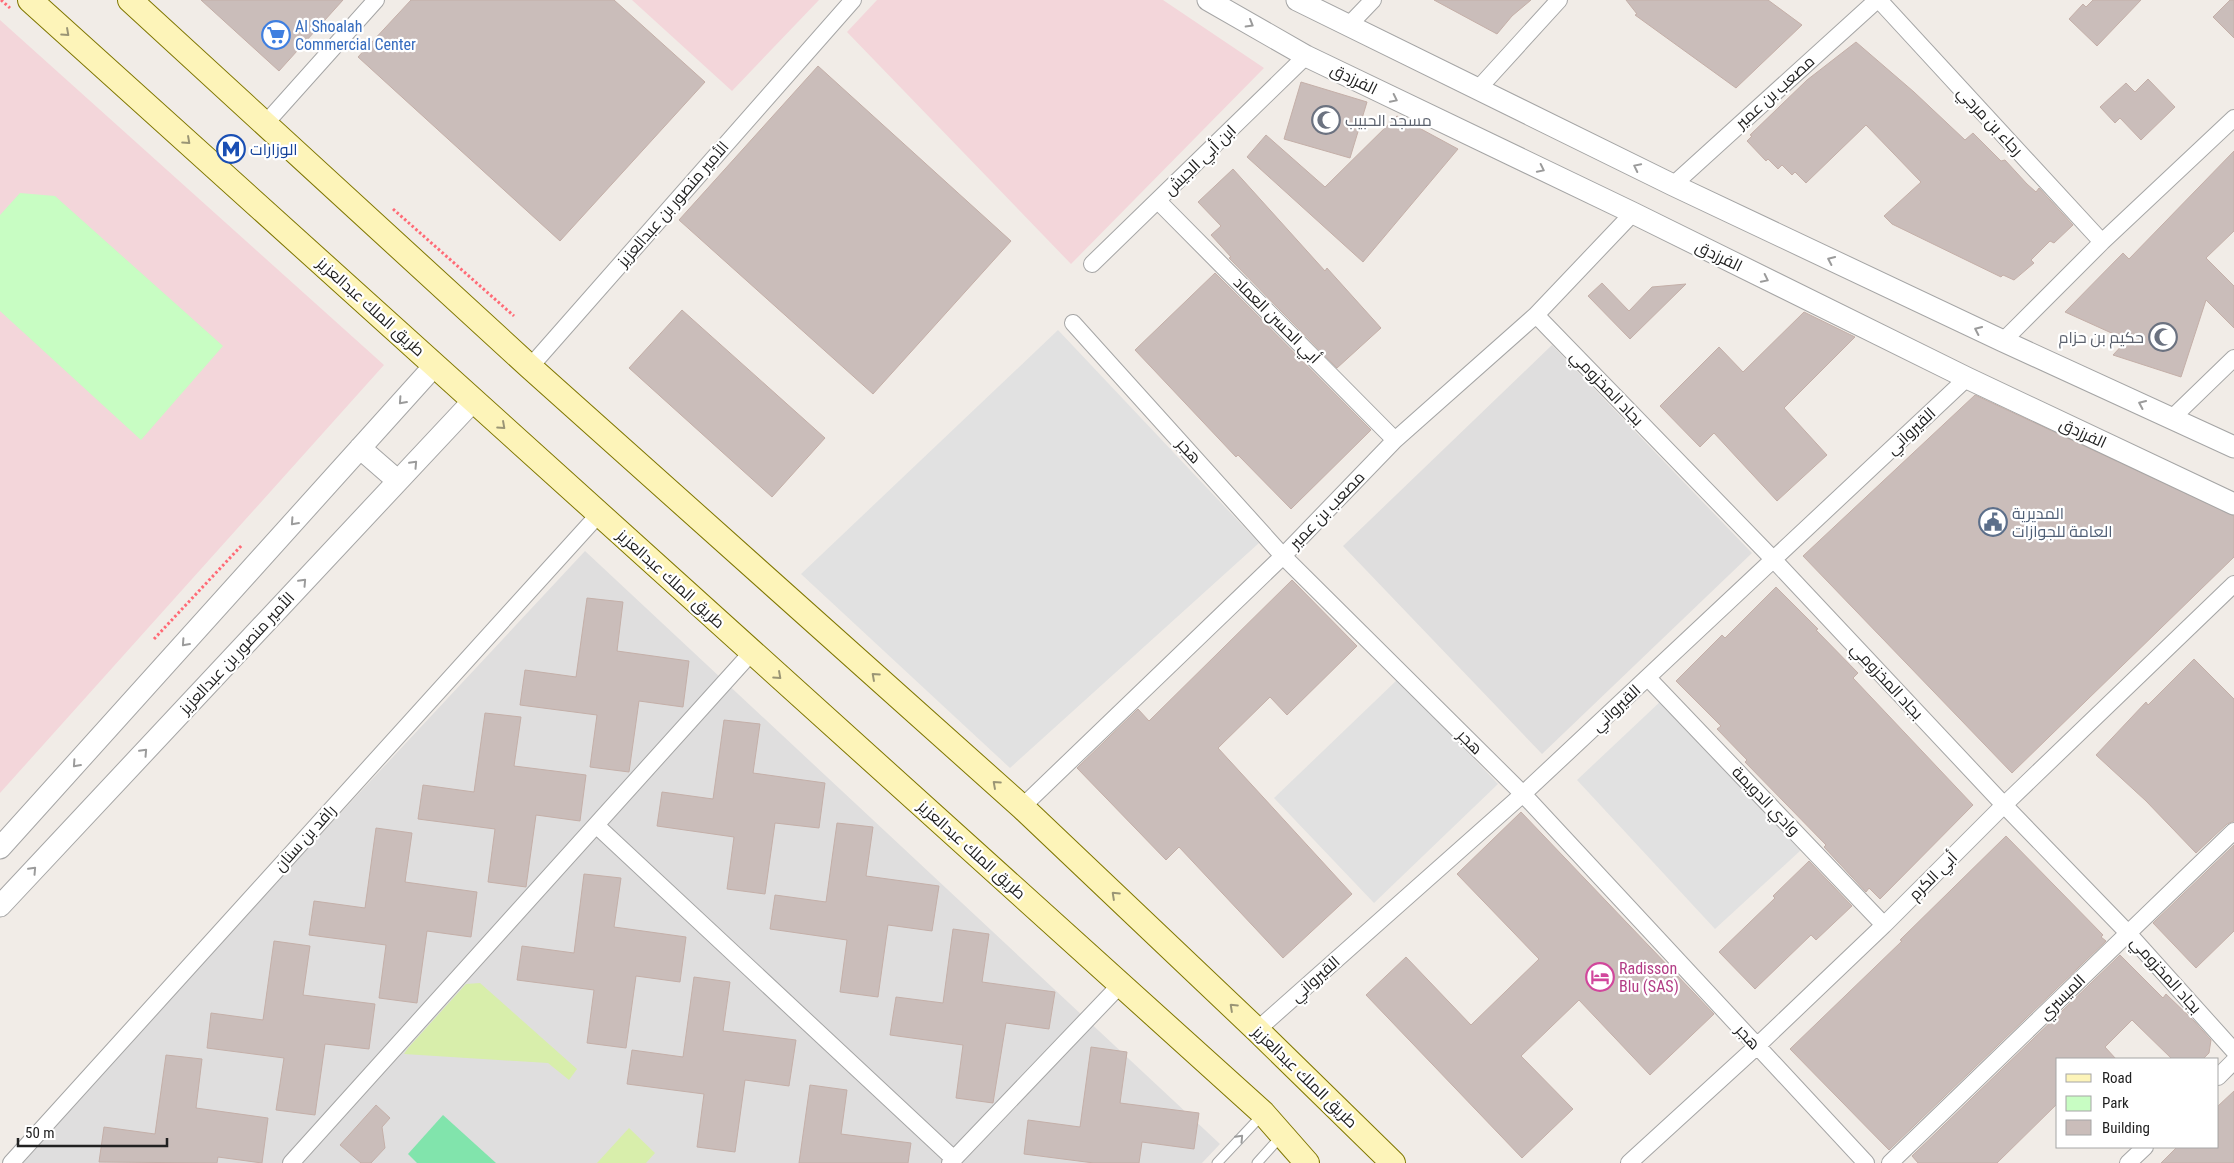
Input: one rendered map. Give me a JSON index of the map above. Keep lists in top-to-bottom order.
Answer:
{
  "streets": {
    "main road": ["طريق الملك عبدالعزيز"],
    "street": [
      "الفرزدق",
      "مصعب بن عمير",
      "رجاء بن مرجي",
      "ابن أبي الجيش",
      "الأمير منصور بن عبدالعزيز",
      "أبي الحسن العماد",
      "بجاد المخزومي",
      "القيرواني",
      "هجر",
      "وادي الدويمة",
      "رافد بن سنان",
      "أبي الكرم",
      "الميسري"
    ]
  },
  "crossings": [
    ["الفرزدق", "مصعب بن عمير"],
    ["الفرزدق", "ابن أبي الجيش"],
    ["الفرزدق", "القيرواني"],
    ["مصعب بن عمير", "رجاء بن مرجي"],
    ["مصعب بن عمير", "طريق الملك عبدالعزيز"],
    ["مصعب بن عمير", "أبي الحسن العماد"],
    ["مصعب بن عمير", "بجاد المخزومي"],
    ["مصعب بن عمير", "هجر"],
    ["ابن أبي الجيش", "أبي الحسن العماد"],
    ["الأمير منصور بن عبدالعزيز", "طريق الملك عبدالعزيز"],
    ["طريق الملك عبدالعزيز", "القيرواني"],
    ["طريق الملك عبدالعزيز", "رافد بن سنان"],
    ["بجاد المخزومي", "القيرواني"],
    ["بجاد المخزومي", "أبي الكرم"],
    ["بجاد المخزومي", "الميسري"],
    ["القيرواني", "هجر"],
    ["القيرواني", "وادي الدويمة"],
    ["هجر", "أبي الكرم"],
    ["وادي الدويمة", "أبي الكرم"]
  ],
  "places": {
    "supermarket": ["Al Shoalah Commercial Center"],
    "mosque": ["مسجد الحبيب", "حكيم بن حزام"],
    "metro station": ["الوزارات"],
    "public building": ["المديرية العامة للجوازات"],
    "hotel": ["Radisson Blu (SAS)"]
  },
  "legend": ["Road", "Park", "Building"],
  "scale_bar": "50 m"
}
